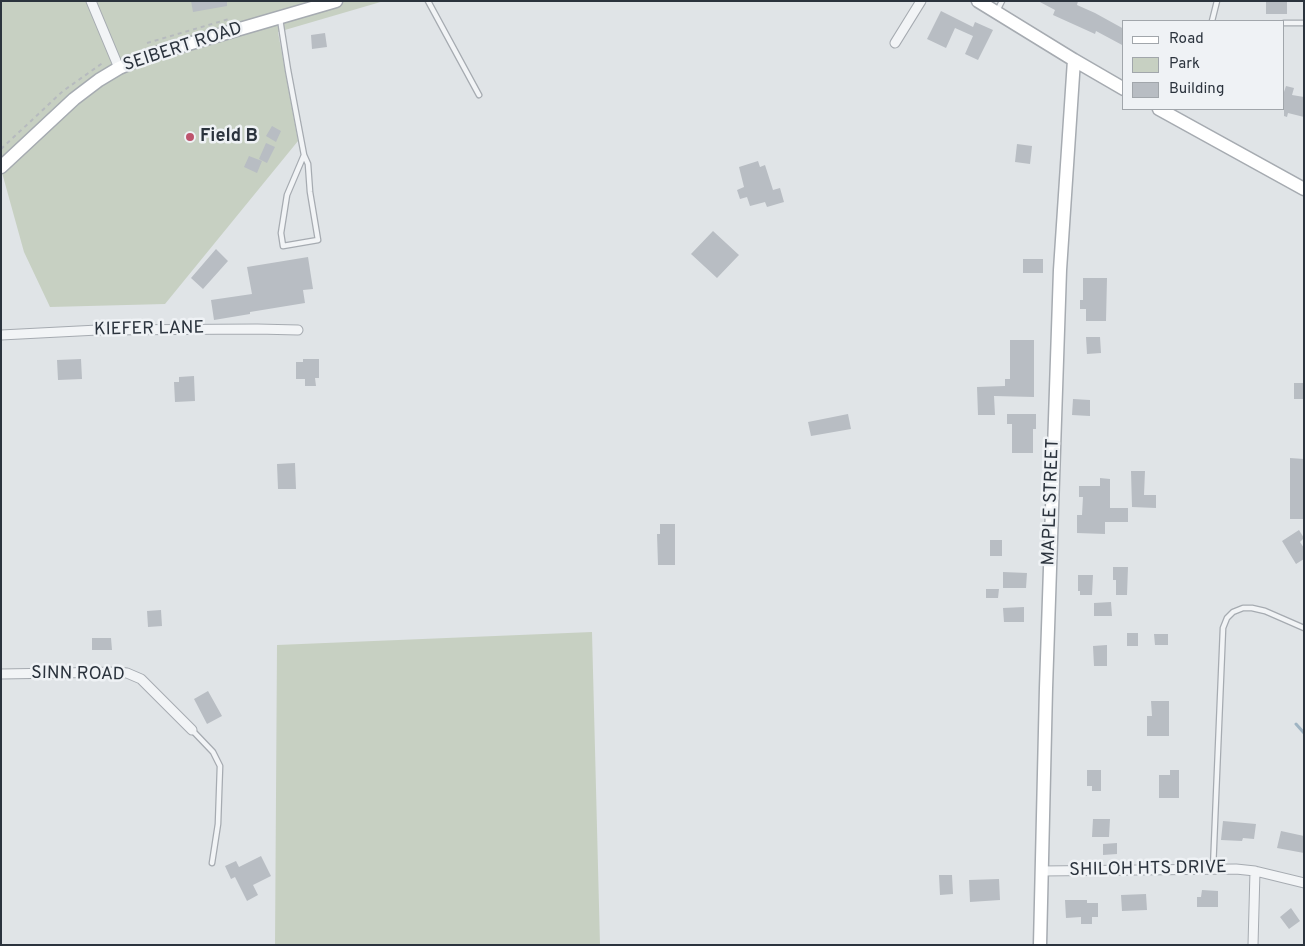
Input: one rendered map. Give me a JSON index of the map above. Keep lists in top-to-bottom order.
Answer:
{
  "streets": {
    "main road": ["SEIBERT ROAD", "MAPLE STREET"],
    "street": ["KIEFER LANE", "SINN ROAD", "SHILOH HTS DRIVE"]
  },
  "crossings": [
    ["MAPLE STREET", "SHILOH HTS DRIVE"]
  ],
  "places": ["Field B"],
  "legend": ["Road", "Park", "Building"]
}
